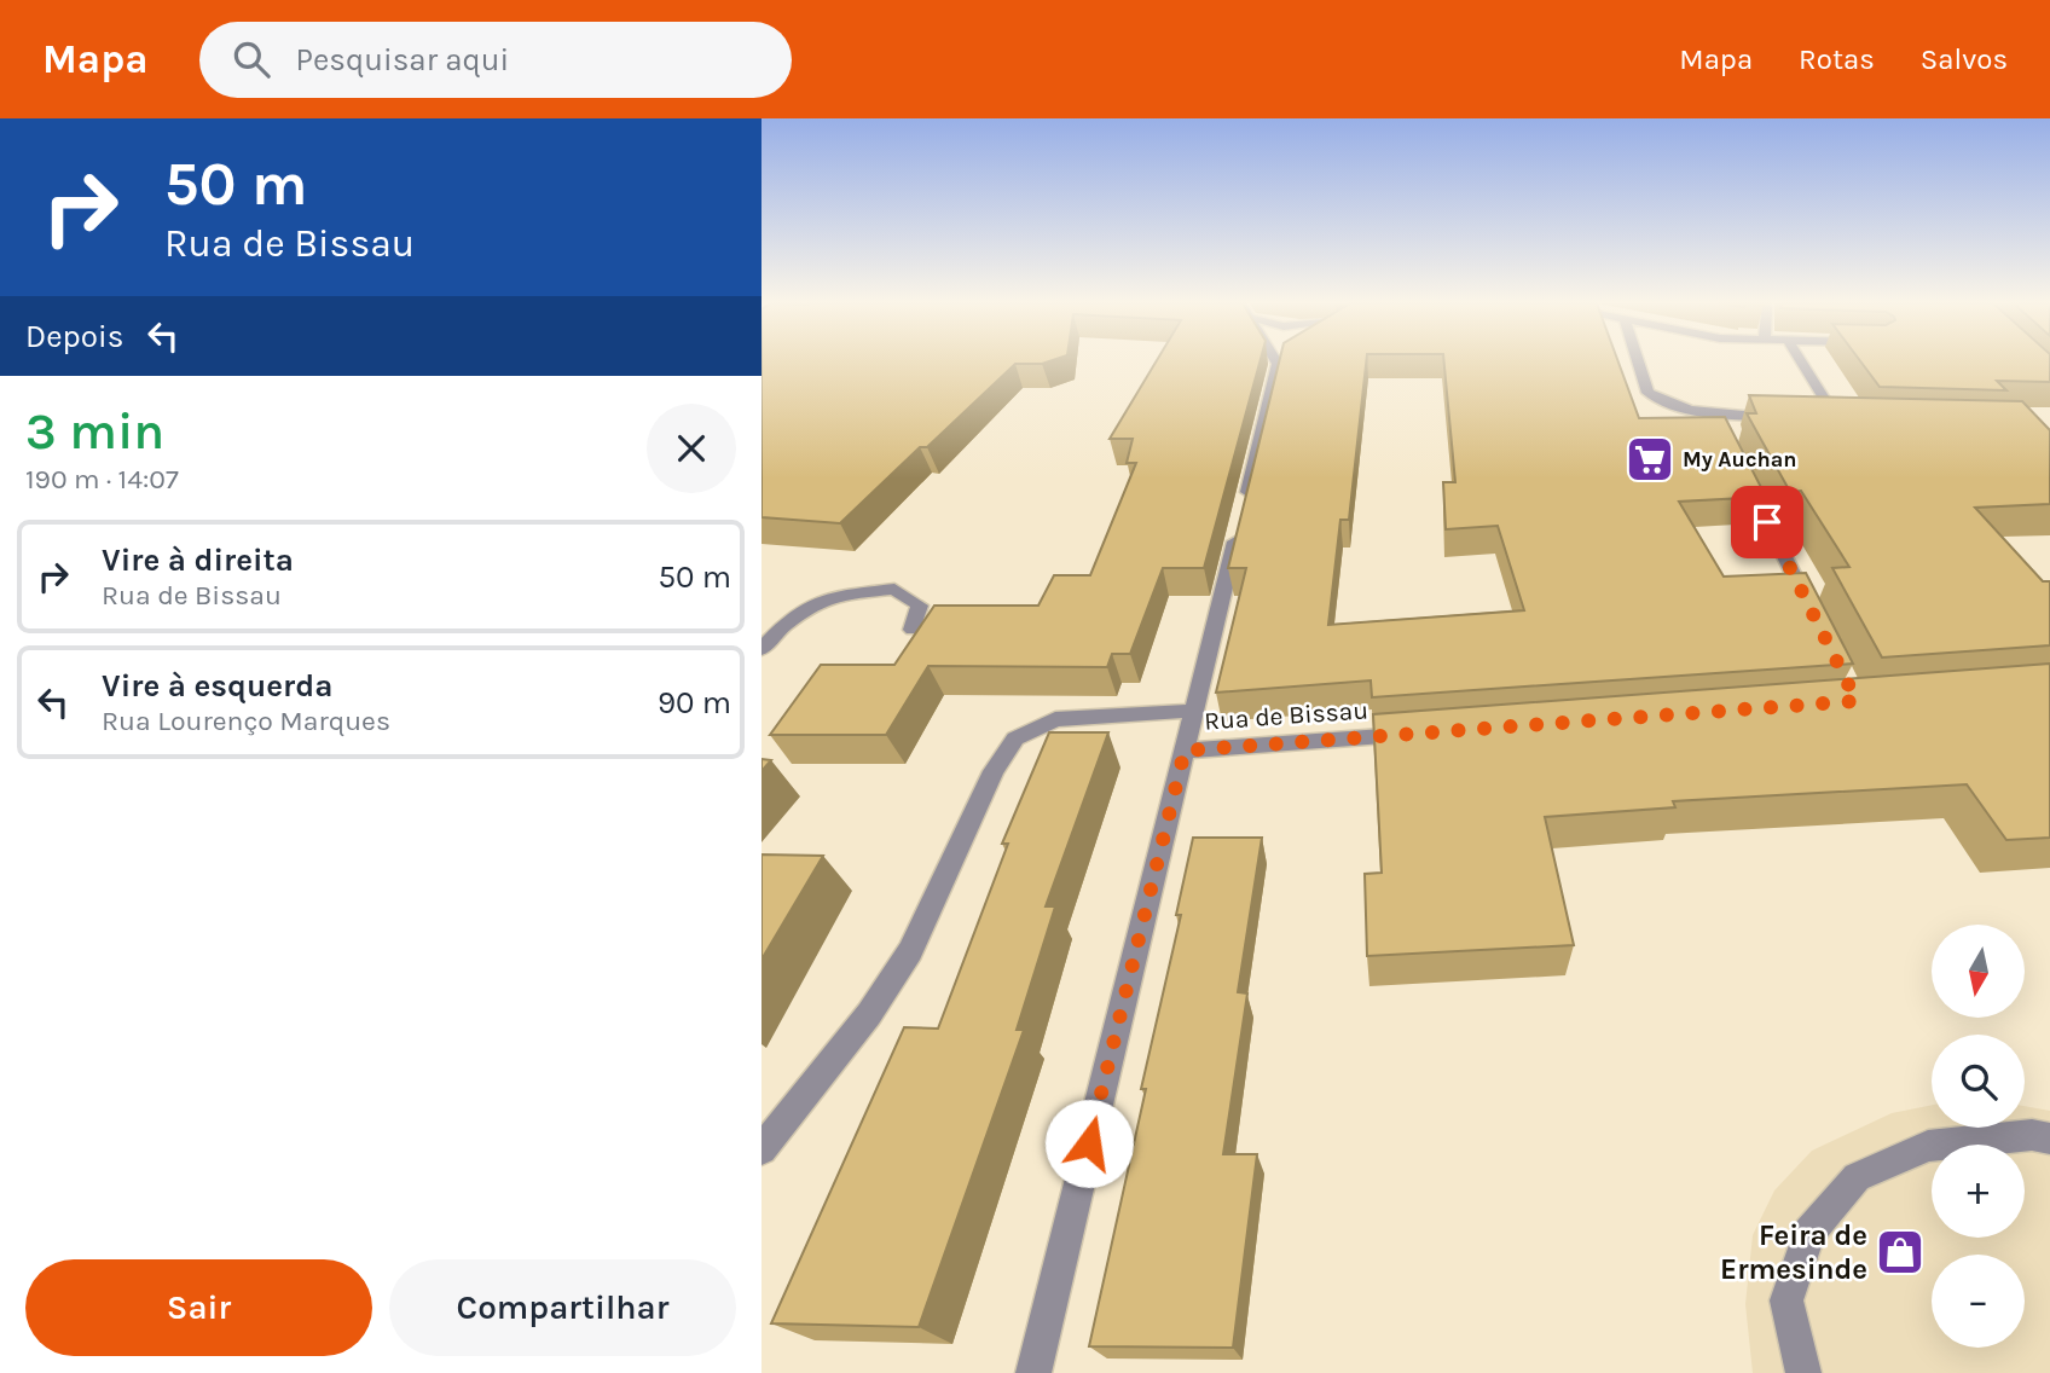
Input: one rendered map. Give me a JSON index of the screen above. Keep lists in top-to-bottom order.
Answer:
{
  "streets": {
    "street": ["Rua de Bissau"]
  },
  "places": {
    "supermarket": ["My Auchan"],
    "shop": ["Feira de Ermesinde"]
  },
  "north": "bottom",
  "page": {
    "header": "Mapa",
    "search": "Pesquisar aqui",
    "nav": ["Mapa", "Rotas", "Salvos"],
    "turn": ["50 m", "Rua de Bissau"],
    "then": "Depois",
    "heading": ["3 min", "190 m · 14:07"],
    "list": [
      {
        "name": "Vire à direita",
        "note": "Rua de Bissau",
        "value": "50 m"
      },
      {
        "name": "Vire à esquerda",
        "note": "Rua Lourenço Marques",
        "value": "90 m"
      }
    ],
    "map_buttons": ["+", "−"],
    "buttons": ["Sair", "Compartilhar"]
  }
}
